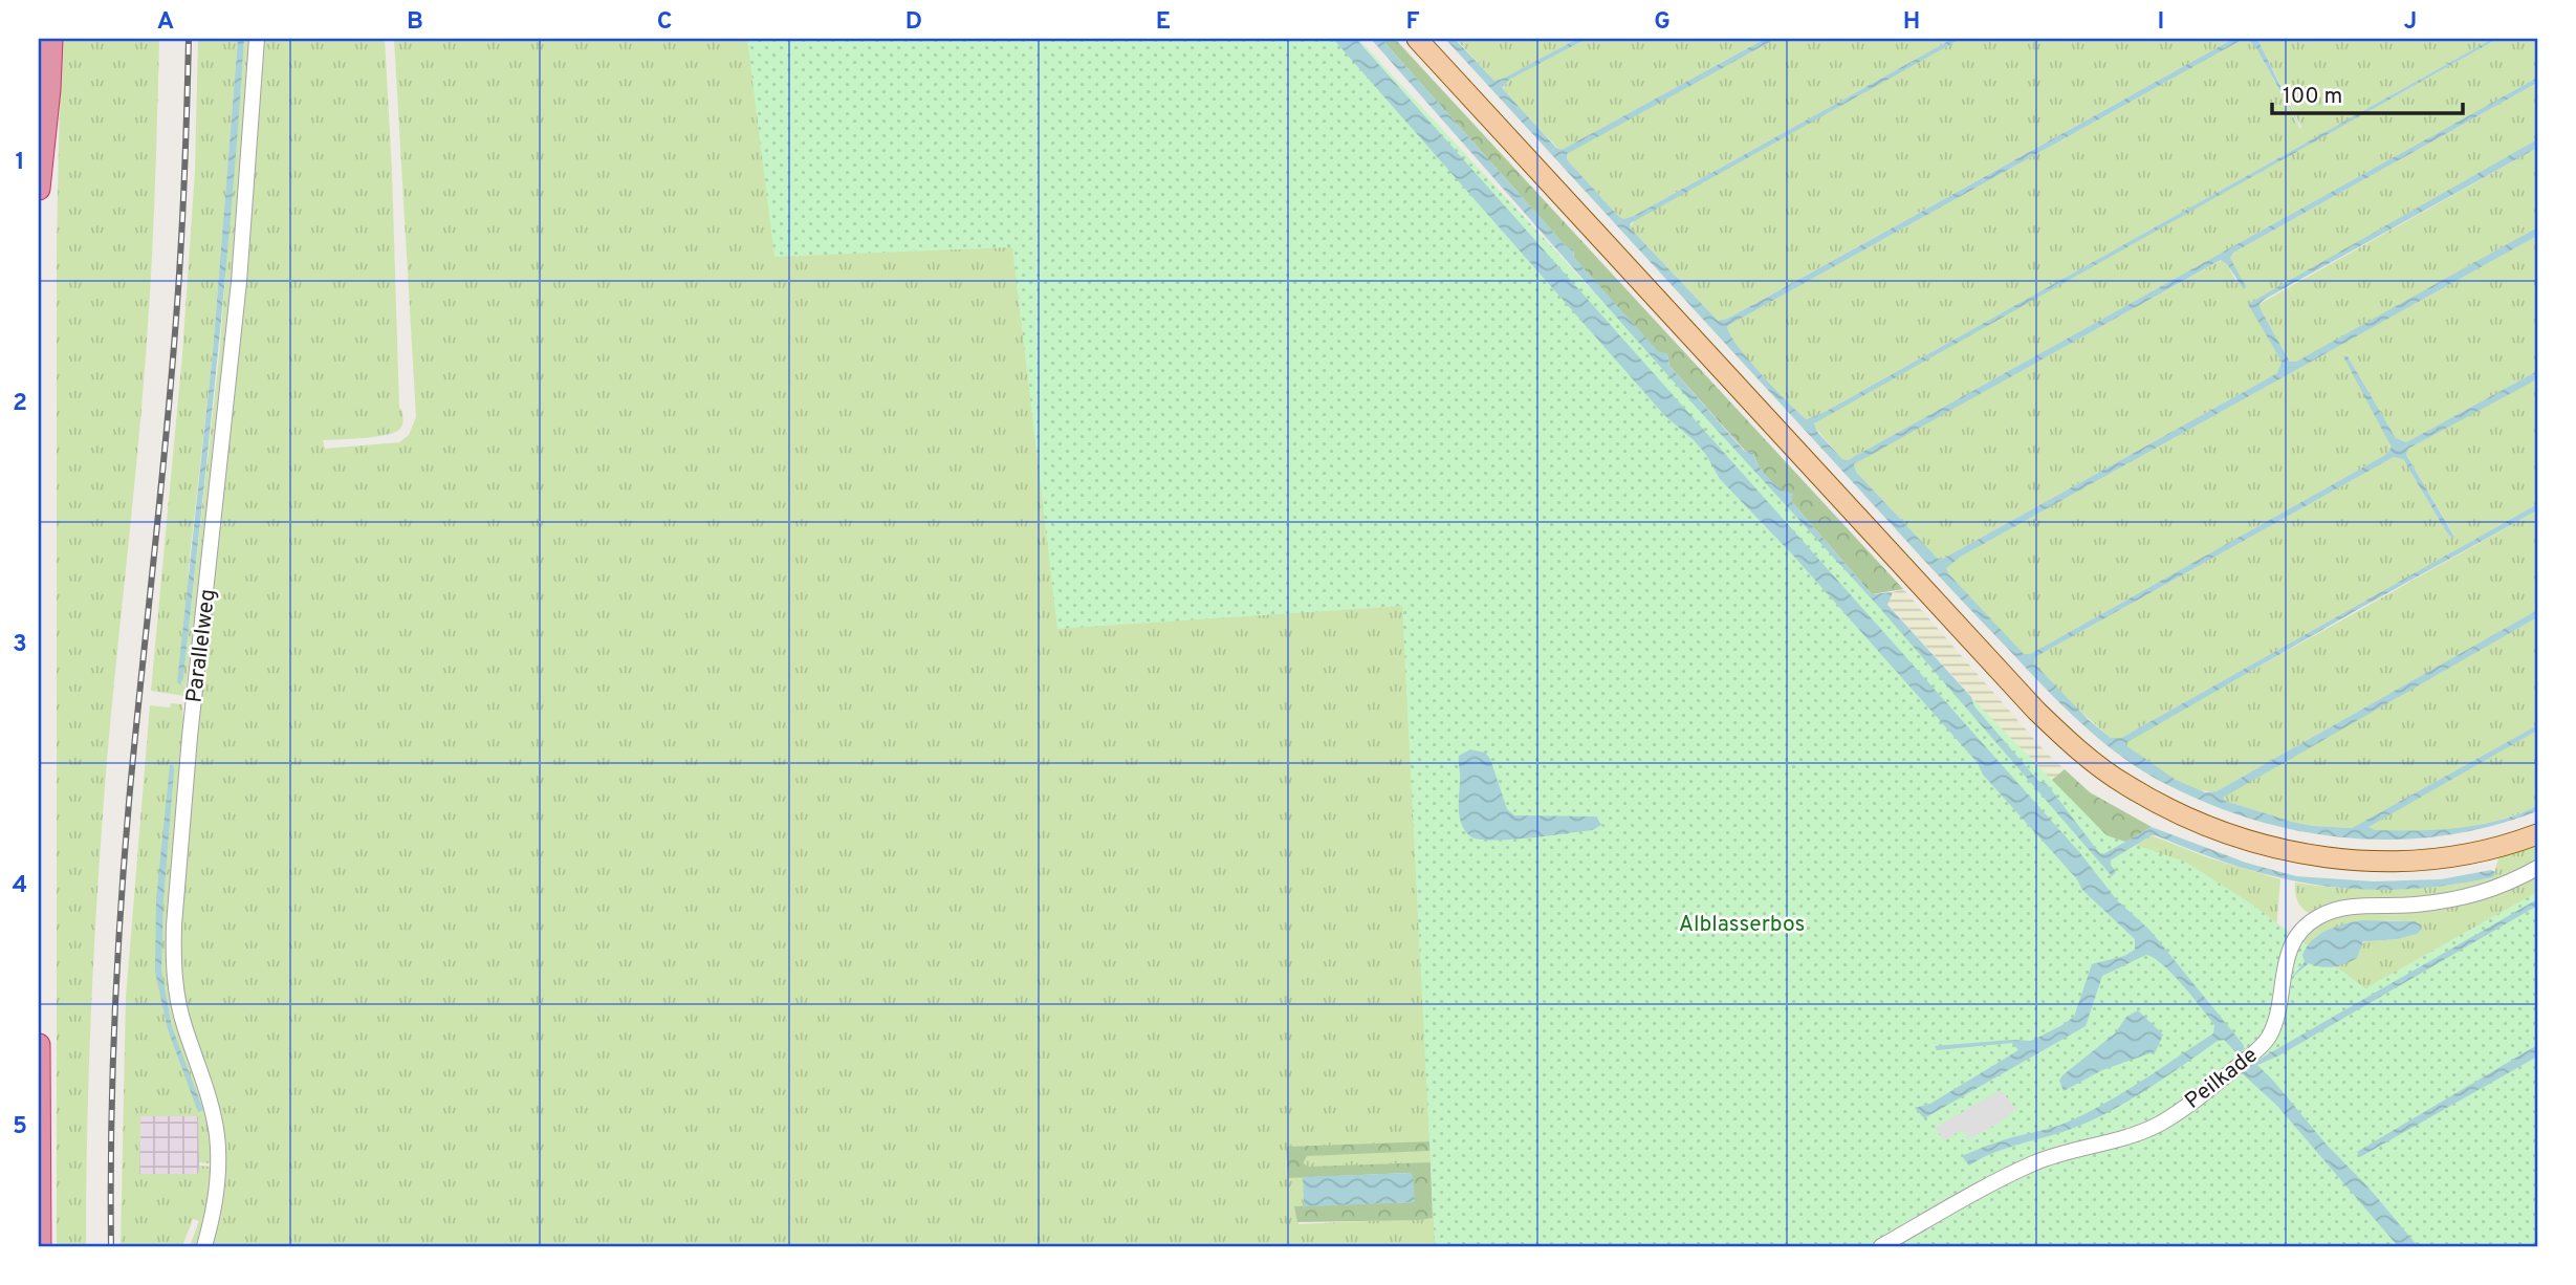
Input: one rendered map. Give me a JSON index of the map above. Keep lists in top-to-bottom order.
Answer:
{
  "streets": {
    "street": ["Parallelweg", "Peilkade"]
  },
  "parks": ["Alblasserbos"],
  "scale_bar": "100 m",
  "grid": {
    "columns": [
      "A",
      "B",
      "C",
      "D",
      "E",
      "F",
      "G",
      "H",
      "I",
      "J"
    ],
    "rows": [
      "1",
      "2",
      "3",
      "4",
      "5"
    ]
  }
}
